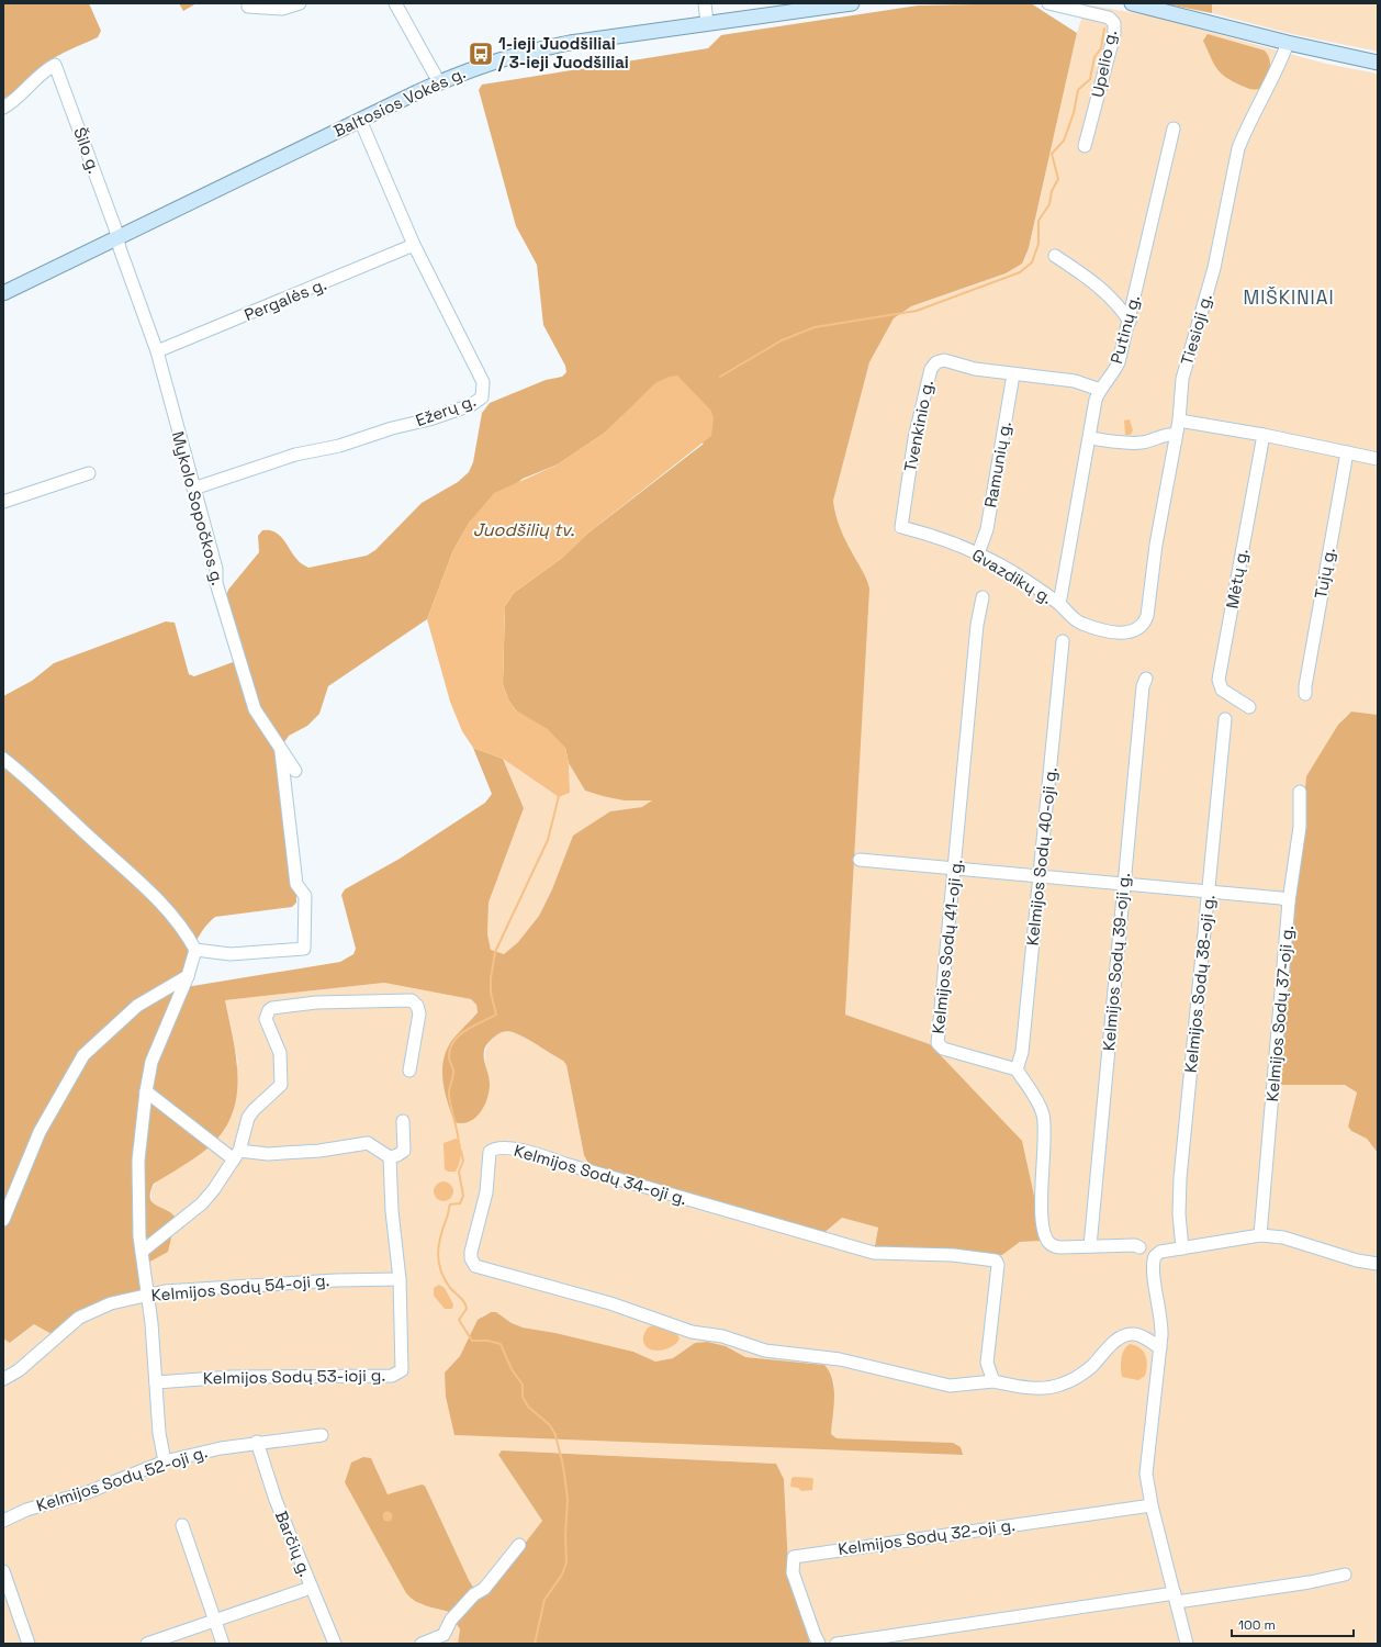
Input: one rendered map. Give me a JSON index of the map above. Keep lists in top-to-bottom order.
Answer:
{
  "streets": {
    "main road": ["Baltosios Vokės g."],
    "street": [
      "Upelio g.",
      "Šilo g.",
      "Pergalės g.",
      "Putinų g.",
      "Tiesioji g.",
      "Ežerų g.",
      "Tvenkinio g.",
      "Ramunių g.",
      "Mykolo Sopočkos g.",
      "Tujų g.",
      "Gvazdikų g.",
      "Mėtų g.",
      "Kelmijos Sodų 40-oji g.",
      "Kelmijos Sodų 41-oji g.",
      "Kelmijos Sodų 39-oji g.",
      "Kelmijos Sodų 38-oji g.",
      "Kelmijos Sodų 37-oji g.",
      "Kelmijos Sodų 34-oji g.",
      "Kelmijos Sodų 54-oji g.",
      "Kelmijos Sodų 53-ioji g.",
      "Kelmijos Sodų 52-oji g.",
      "Kelmijos Sodų 32-oji g.",
      "Barčių g."
    ]
  },
  "crossings": [
    ["Baltosios Vokės g.", "Šilo g."],
    ["Baltosios Vokės g.", "Ežerų g."],
    ["Baltosios Vokės g.", "Mykolo Sopočkos g."],
    ["Šilo g.", "Mykolo Sopočkos g."],
    ["Pergalės g.", "Ežerų g."],
    ["Pergalės g.", "Mykolo Sopočkos g."],
    ["Putinų g.", "Tvenkinio g."],
    ["Putinų g.", "Gvazdikų g."],
    ["Tiesioji g.", "Gvazdikų g."],
    ["Ežerų g.", "Mykolo Sopočkos g."],
    ["Tvenkinio g.", "Ramunių g."],
    ["Tvenkinio g.", "Gvazdikų g."],
    ["Ramunių g.", "Gvazdikų g."],
    ["Kelmijos Sodų 40-oji g.", "Kelmijos Sodų 41-oji g."],
    ["Kelmijos Sodų 54-oji g.", "Kelmijos Sodų 53-ioji g."],
    ["Kelmijos Sodų 52-oji g.", "Barčių g."]
  ],
  "districts": ["MIŠKINIAI"],
  "water": ["Juodšilių tv."],
  "places": {
    "bus stop": ["1-ieji Juodšiliai / 3-ieji Juodšiliai"]
  },
  "scale_bar": "100 m"
}
